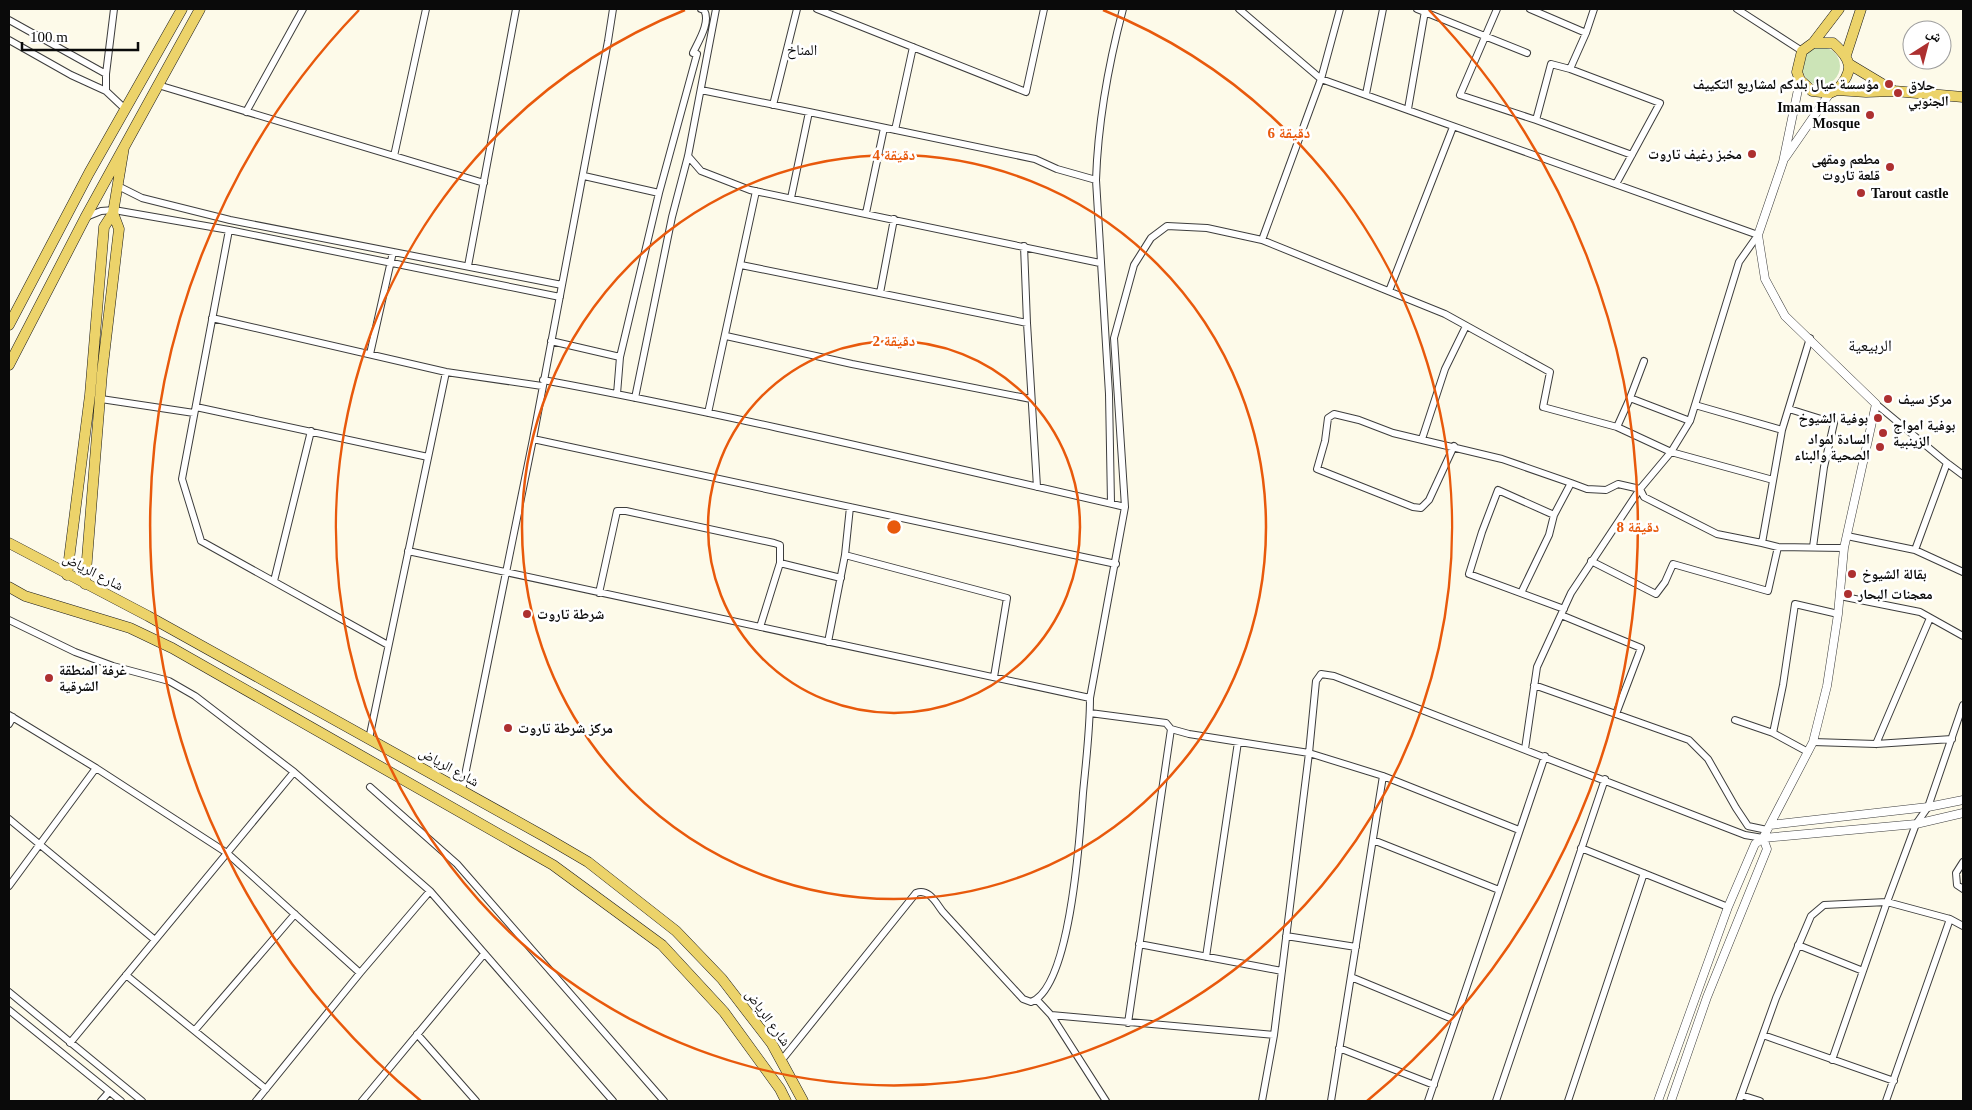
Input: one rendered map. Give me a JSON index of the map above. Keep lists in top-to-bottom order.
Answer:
{
  "streets": {
    "main road": ["شارع الرياض"]
  },
  "districts": ["المناخ", "الربيعية"],
  "places": [
    "مؤسسة عيال بلدكم لمشاريع التكييف",
    "حلاق الجنوبي",
    "Imam Hassan Mosque",
    "مخبز رغيف تاروت",
    "مطعم ومقهى قلعة تاروت",
    "Tarout castle",
    "مركز سيف",
    "بوفية الشيوخ",
    "بوفية امواج الزينبية",
    "السادة لمواد الصحية والبناء",
    "بقالة الشيوخ",
    "معجنات البحار",
    "شرطة تاروت",
    "غرفة المنطقة الشرقية",
    "مركز شرطة تاروت"
  ],
  "scale_bar": "100 m",
  "north": "top right",
  "rings": [
    "6 دقيقة",
    "4 دقيقة",
    "2 دقيقة",
    "8 دقيقة"
  ]
}
